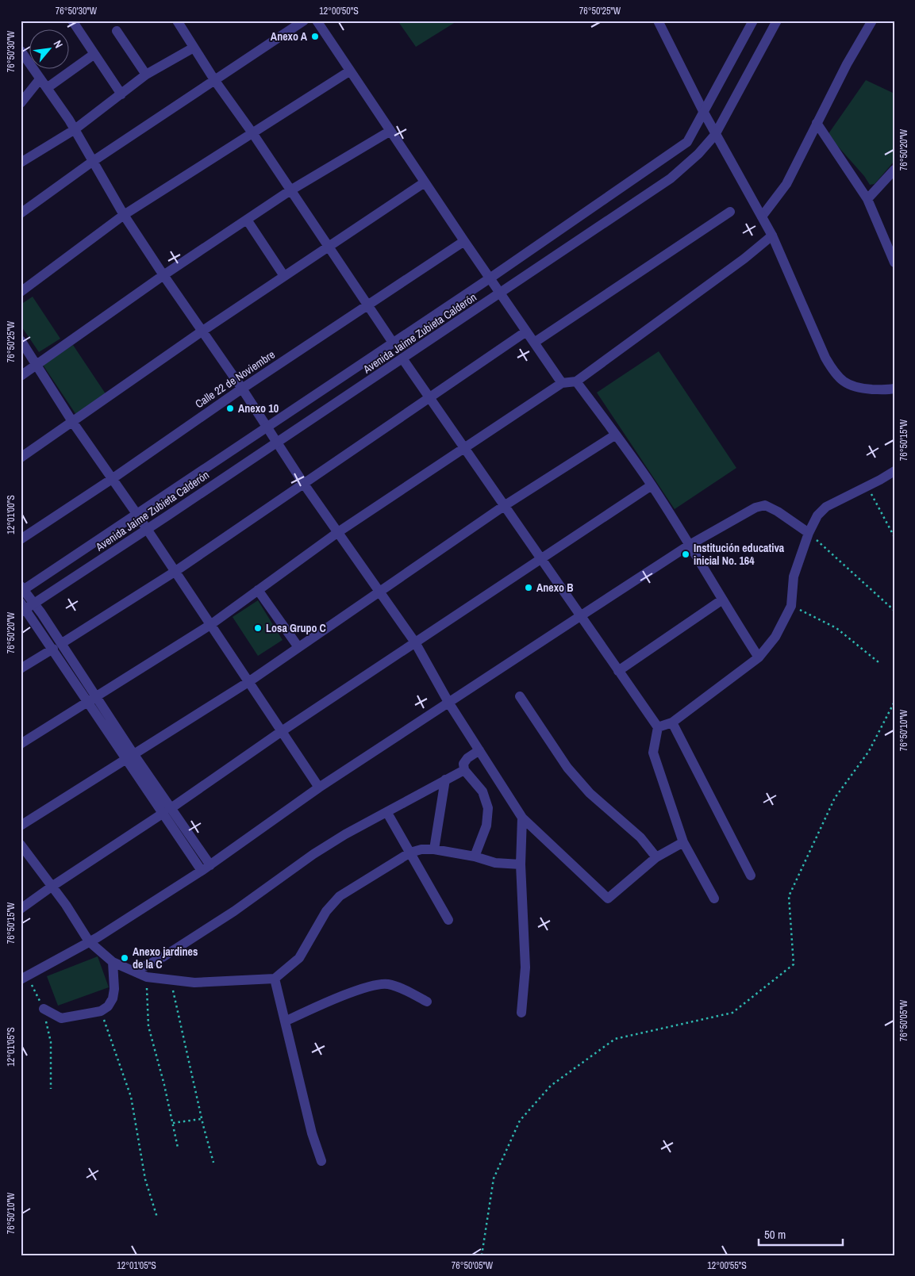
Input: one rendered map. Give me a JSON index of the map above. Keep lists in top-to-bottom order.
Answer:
{
  "streets": {
    "street": ["Avenida Jaime Zubieta Calderón", "Calle 22 de Noviembre"]
  },
  "places": [
    "Anexo A",
    "Anexo 10",
    "Institución educativa inicial No. 164",
    "Anexo B",
    "Losa Grupo C",
    "Anexo jardines de la C"
  ],
  "scale_bar": "50 m",
  "north": "top right",
  "coordinates": [
    "76°50'30\"W",
    "12°00'50\"S",
    "76°50'25\"W",
    "76°50'20\"W",
    "76°50'15\"W",
    "12°01'00\"S",
    "76°50'10\"W",
    "76°50'05\"W",
    "12°01'05\"S",
    "12°00'55\"S"
  ]
}
